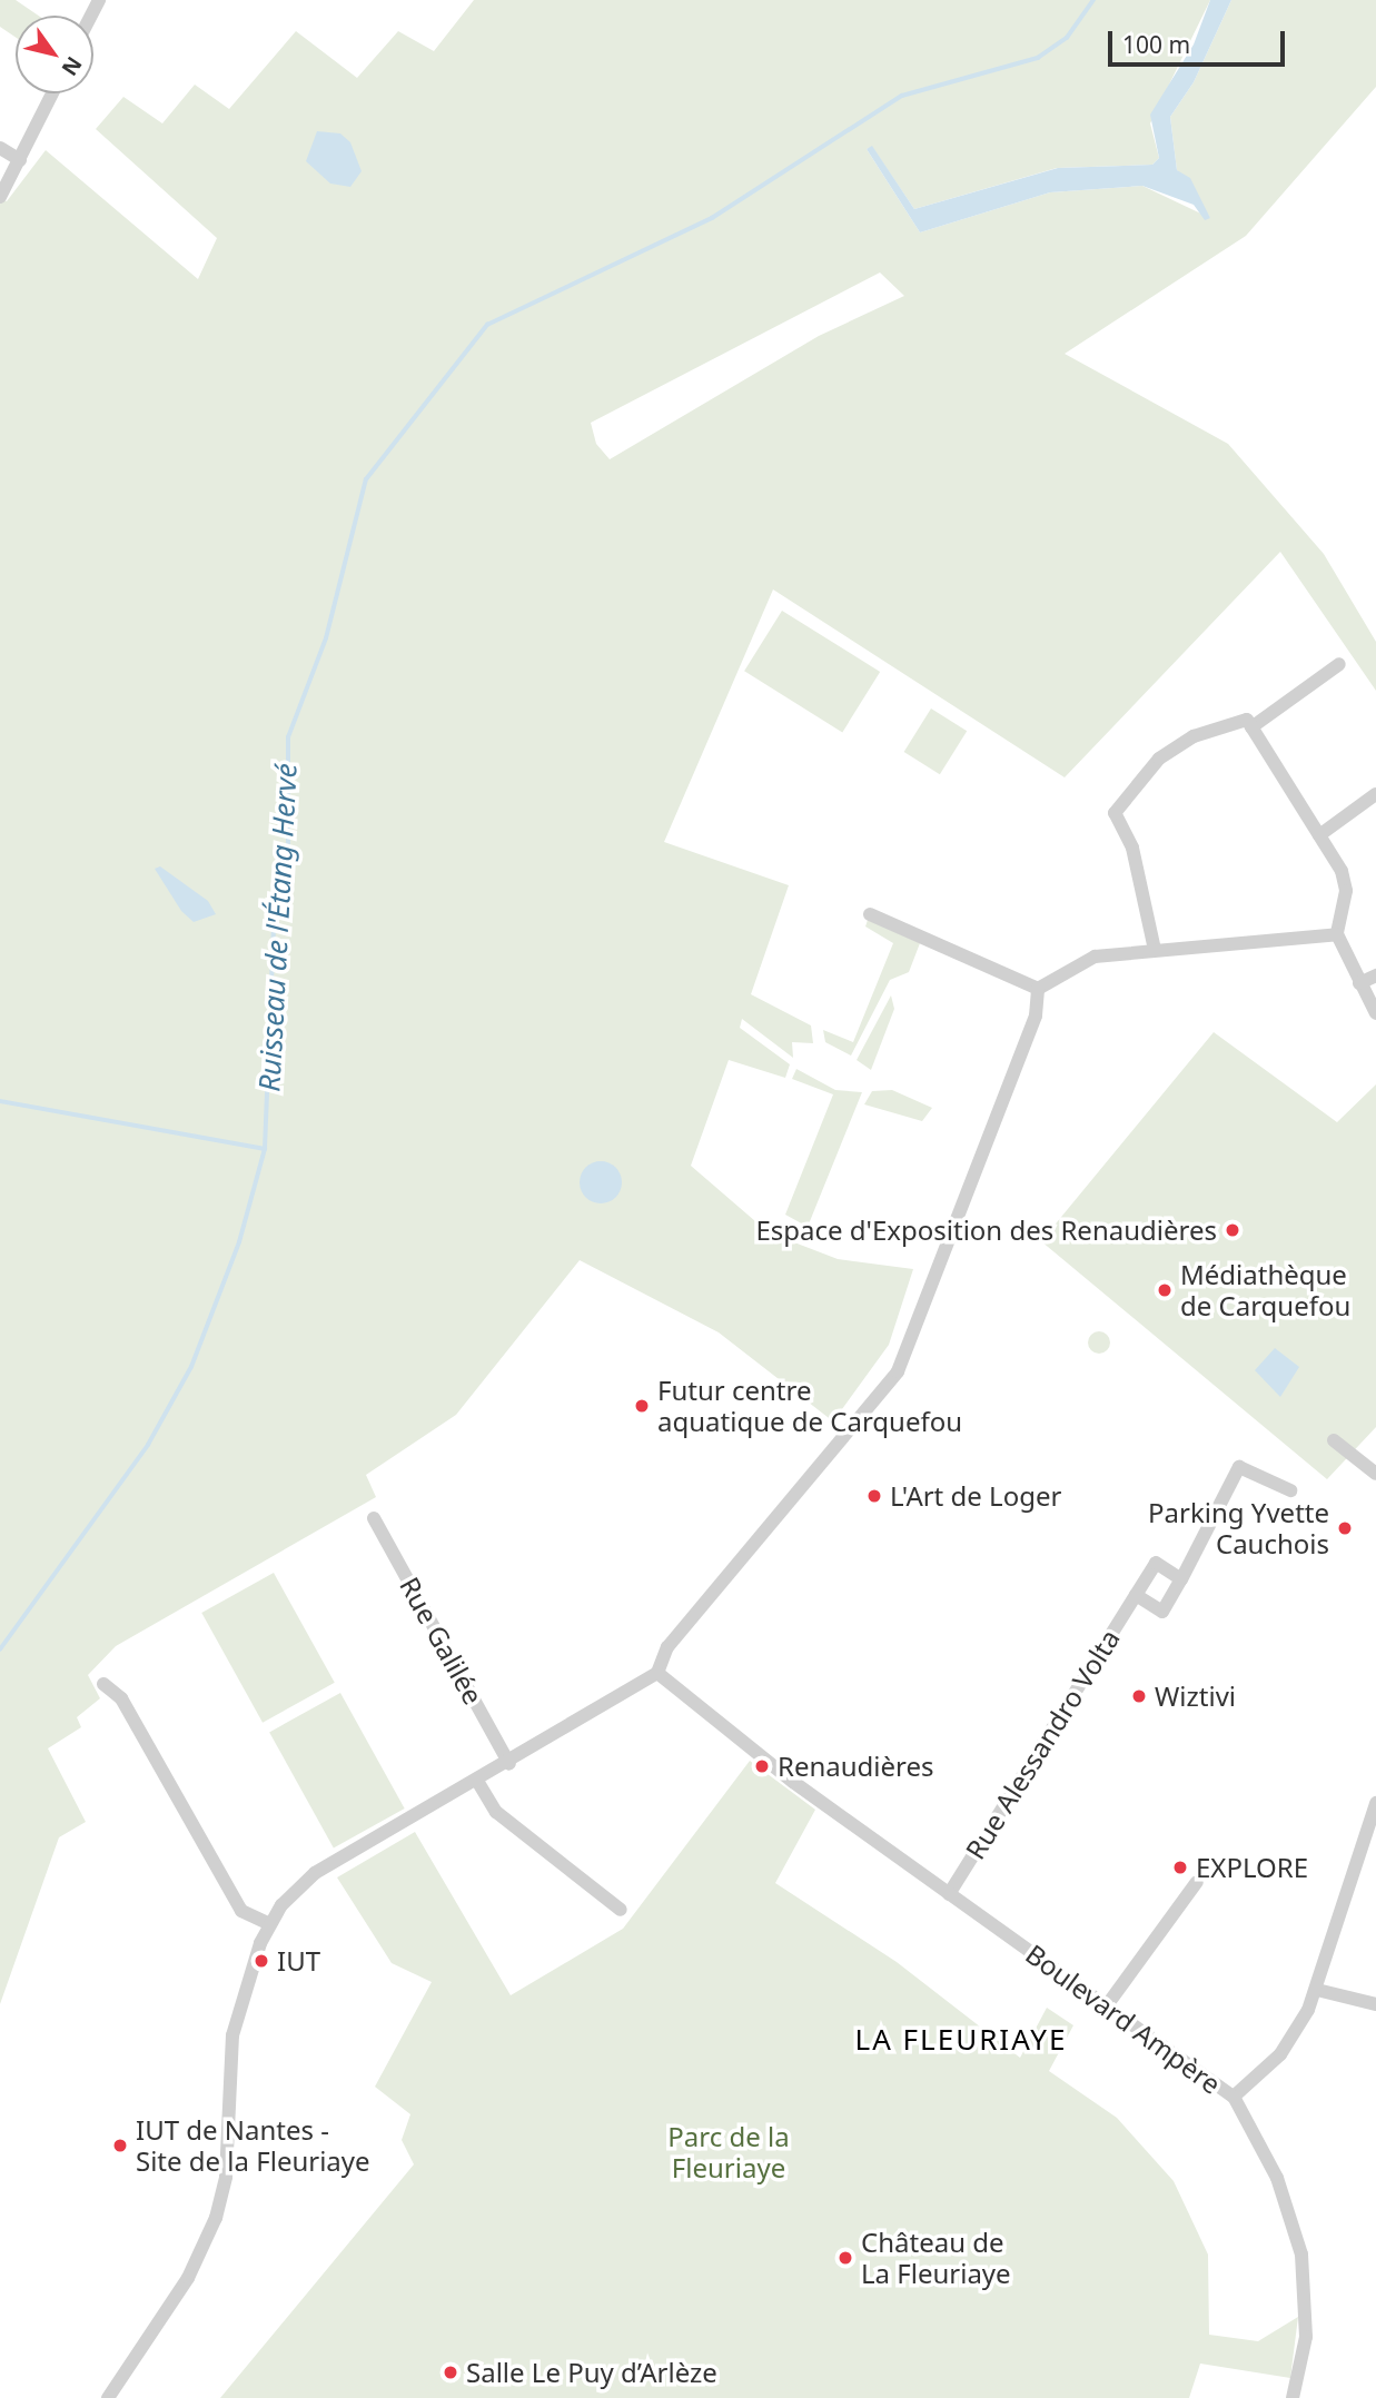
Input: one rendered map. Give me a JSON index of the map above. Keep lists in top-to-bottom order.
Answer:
{
  "streets": {
    "street": ["Rue Galilée", "Rue Alessandro Volta", "Boulevard Ampère"]
  },
  "crossings": [
    ["Rue Alessandro Volta", "Boulevard Ampère"]
  ],
  "districts": ["LA FLEURIAYE"],
  "water": ["Ruisseau de l'Étang Hervé"],
  "parks": ["Parc de la Fleuriaye"],
  "places": [
    "Espace d'Exposition des Renaudières",
    "Médiathèque de Carquefou",
    "Futur centre aquatique de Carquefou",
    "L'Art de Loger",
    "Parking Yvette Cauchois",
    "Wiztivi",
    "Renaudières",
    "EXPLORE",
    "IUT",
    "IUT de Nantes - Site de la Fleuriaye",
    "Château de La Fleuriaye",
    "Salle Le Puy d’Arlèze"
  ],
  "scale_bar": "100 m",
  "north": "bottom right"
}
